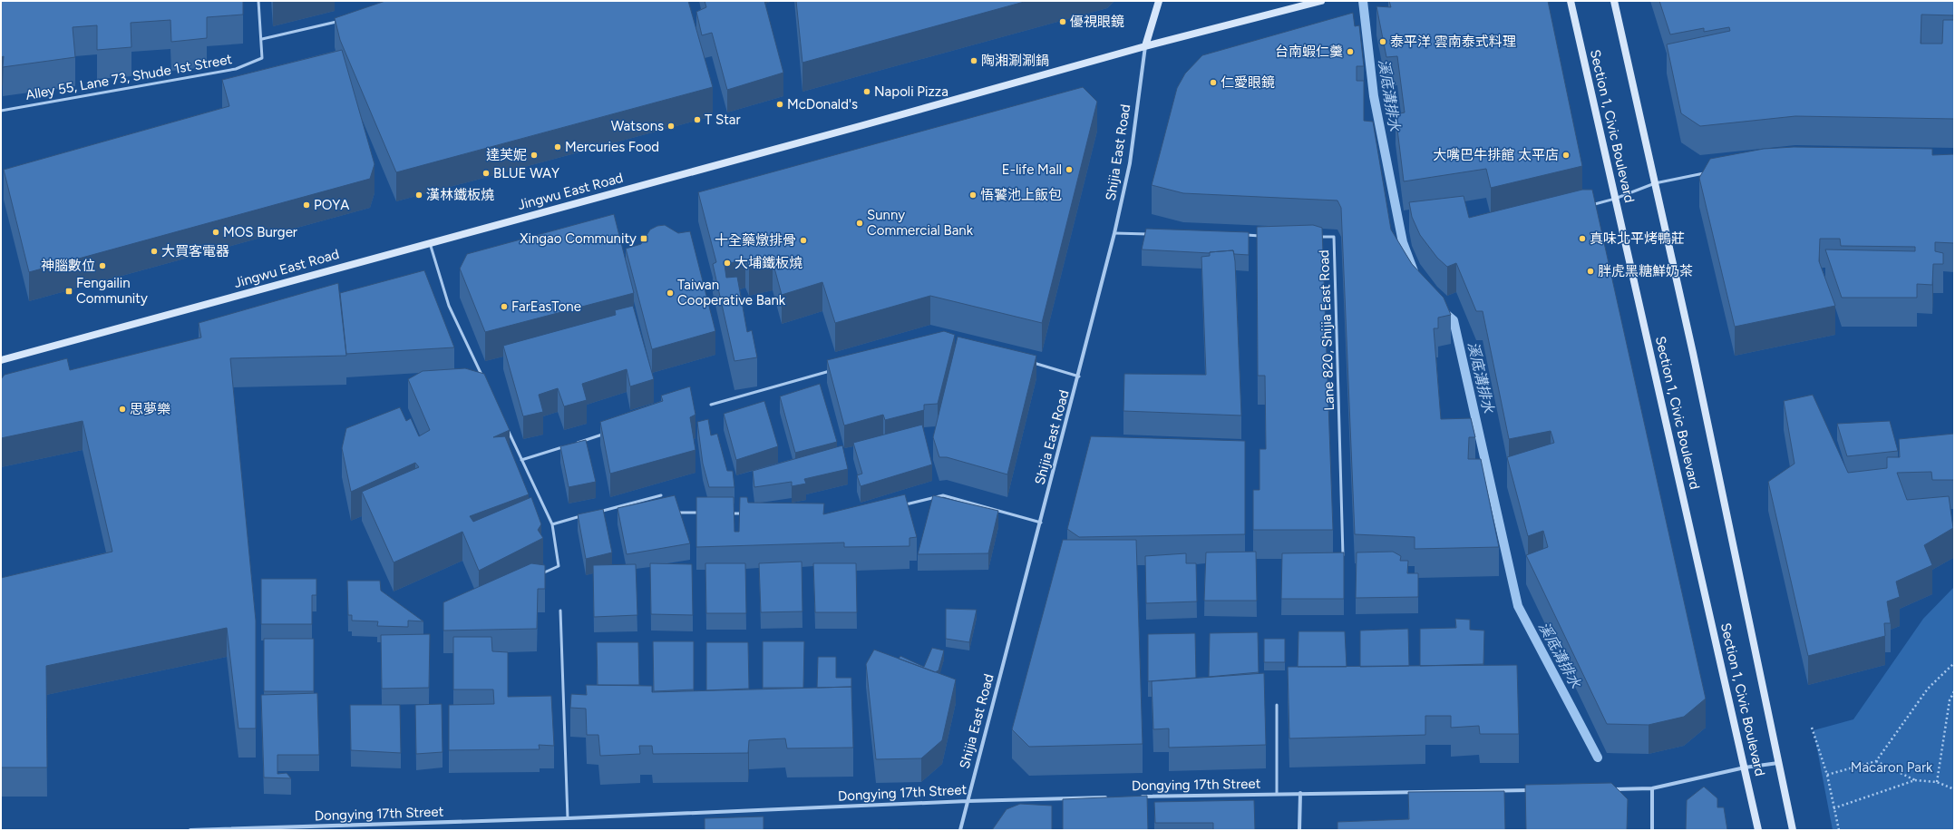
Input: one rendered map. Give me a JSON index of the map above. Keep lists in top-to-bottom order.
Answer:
{
  "streets": {
    "street": [
      "Section 1, Civic Boulevard",
      "Shijia East Road",
      "Jingwu East Road",
      "Dongying 17th Street"
    ],
    "lane": ["Alley 55, Lane 73, Shude 1st Street", "Lane 820, Shijia East Road"]
  },
  "crossings": [
    ["Shijia East Road", "Jingwu East Road"],
    ["Shijia East Road", "Dongying 17th Street"]
  ],
  "water": ["溪底溝排水"],
  "parks": ["Macaron Park"],
  "places": {
    "other": [
      "優視眼鏡",
      "泰平洋 雲南泰式料理",
      "台南蝦仁羹",
      "陶湘涮涮鍋",
      "仁愛眼鏡",
      "Napoli Pizza",
      "McDonald's",
      "T Star",
      "Watsons",
      "Mercuries Food",
      "達芙妮",
      "大嘴巴牛排館 太平店",
      "E-life Mall",
      "BLUE WAY",
      "漢林鐵板燒",
      "悟饕池上飯包",
      "POYA",
      "Sunny Commercial Bank",
      "MOS Burger",
      "真味北平烤鴨莊",
      "十全藥燉排骨",
      "大買客電器",
      "大埔鐵板燒",
      "神腦數位",
      "胖虎黑糖鮮奶茶",
      "Taiwan Cooperative Bank",
      "FarEasTone",
      "思夢樂"
    ],
    "transit": ["Xingao Community", "Fengailin Community"]
  }
}
